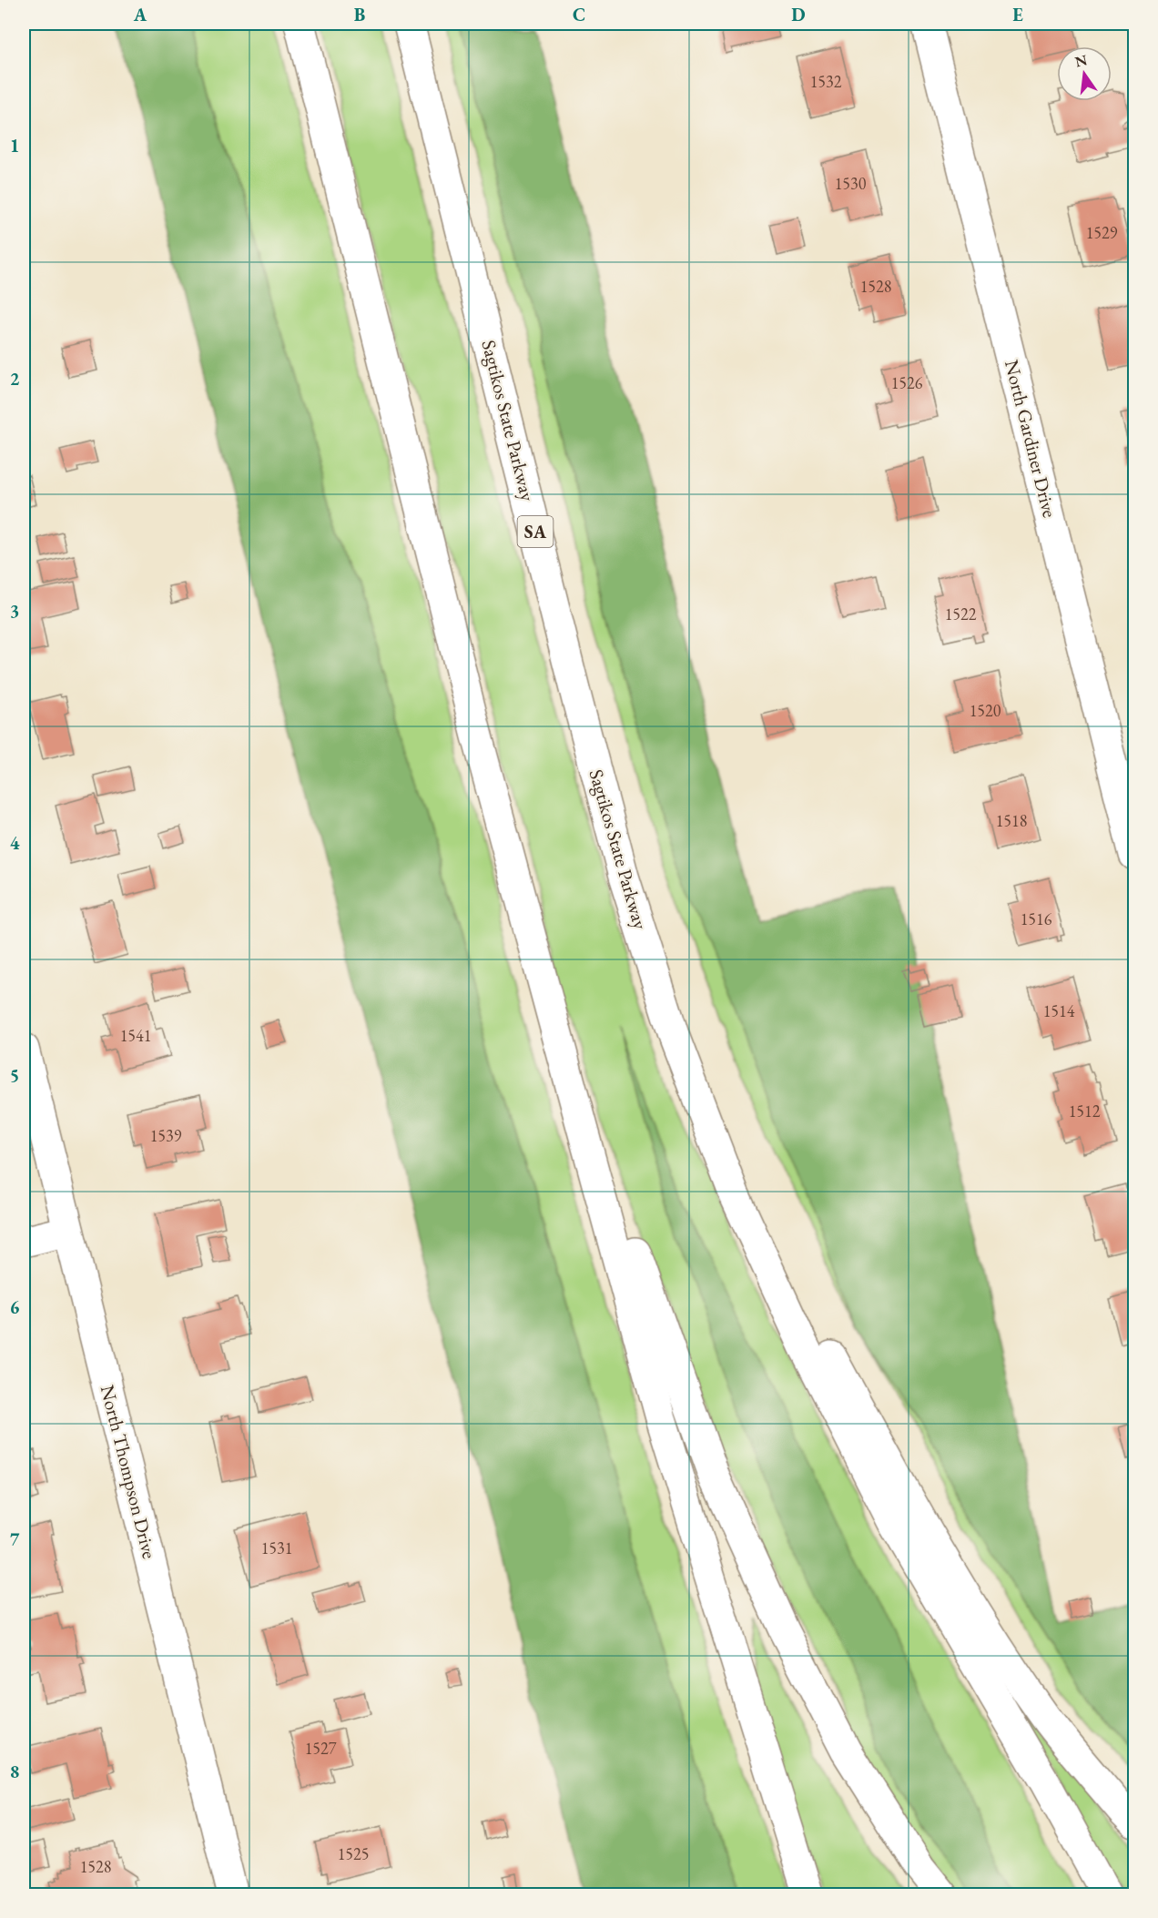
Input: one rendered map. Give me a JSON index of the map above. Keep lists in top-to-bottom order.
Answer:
{
  "streets": {
    "main road": [
      "Sagtikos State Parkway",
      "North Gardiner Drive",
      "SA",
      "North Thompson Drive"
    ]
  },
  "house_numbers": [
    "1532",
    "1530",
    "1529",
    "1528",
    "1526",
    "1522",
    "1520",
    "1518",
    "1516",
    "1514",
    "1541",
    "1512",
    "1539",
    "1531",
    "1527",
    "1525",
    "1528"
  ],
  "north": "top",
  "grid": {
    "columns": [
      "A",
      "B",
      "C",
      "D",
      "E"
    ],
    "rows": [
      "1",
      "2",
      "3",
      "4",
      "5",
      "6",
      "7",
      "8"
    ]
  }
}
